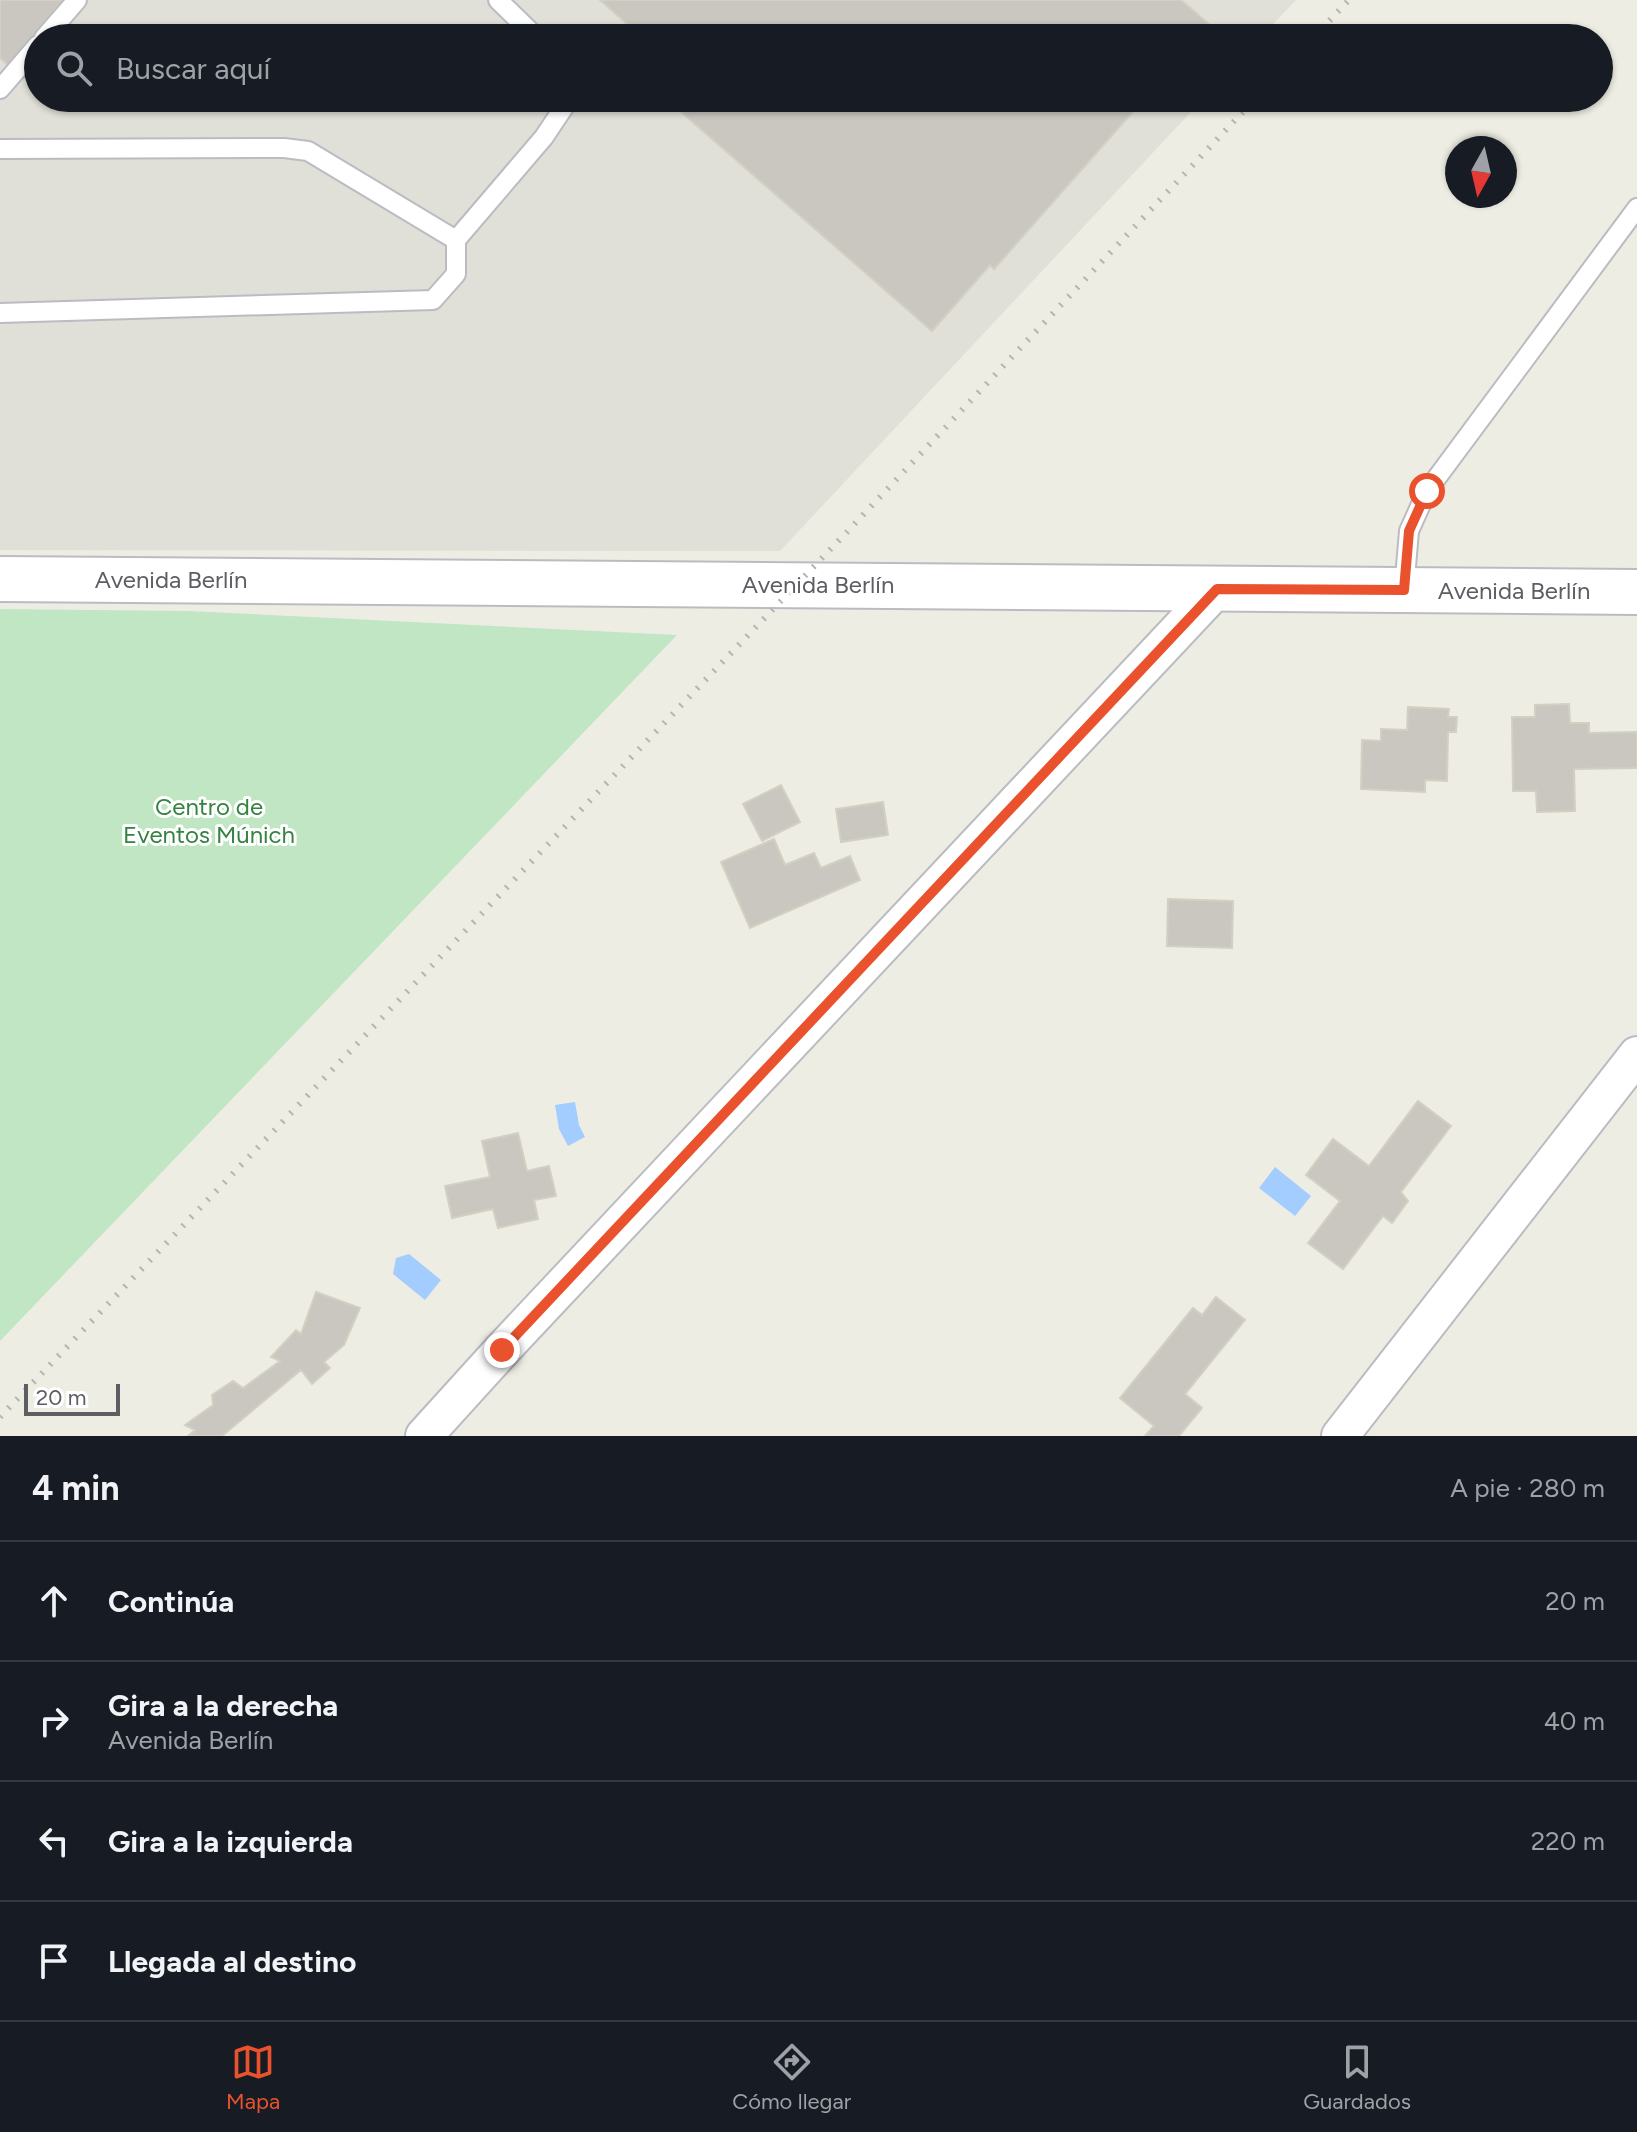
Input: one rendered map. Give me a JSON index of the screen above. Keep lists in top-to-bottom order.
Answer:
{
  "streets": {
    "street": ["Avenida Berlín"]
  },
  "parks": ["Centro de Eventos Múnich"],
  "scale_bar": "20 m",
  "north": "bottom",
  "page": {
    "search": "Buscar aquí",
    "scale": "20 m",
    "heading": ["4 min", "A pie · 280 m"],
    "list": [
      ["Continúa", "20 m"],
      ["Gira a la derecha", "Avenida Berlín", "40 m"],
      ["Gira a la izquierda", "220 m"],
      "Llegada al destino"
    ],
    "nav": ["Mapa", "Cómo llegar", "Guardados"]
  }
}
